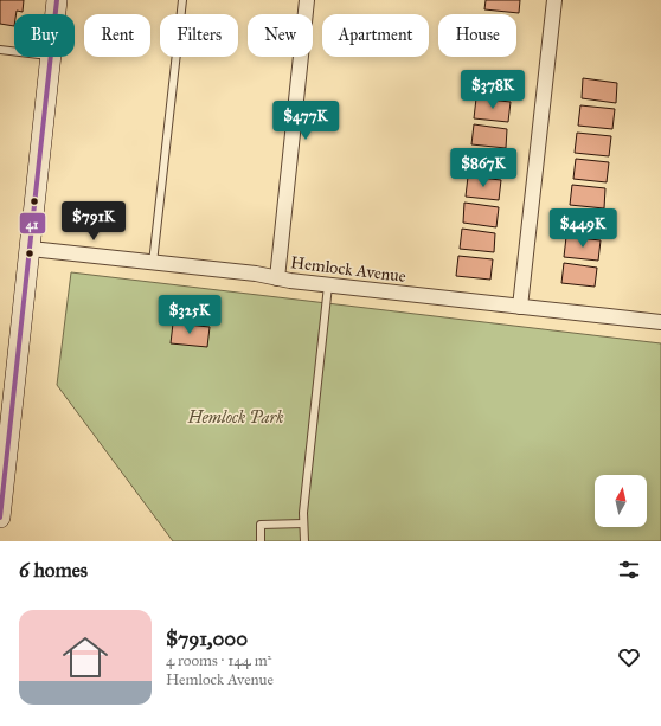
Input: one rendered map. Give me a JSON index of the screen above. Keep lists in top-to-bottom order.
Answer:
{
  "streets": {
    "street": ["Hemlock Avenue"]
  },
  "parks": ["Hemlock Park"],
  "lines": ["transit line 41"],
  "north": "top",
  "page": {
    "chip": [
      "Buy",
      "Rent",
      "Filters",
      "New",
      "Apartment",
      "House"
    ],
    "price": [
      "$378K",
      "$477K",
      "$867K",
      "$791K",
      "$449K",
      "$325K"
    ],
    "heading": "6 homes",
    "list": [
      {
        "name": "$791,000",
        "note": "4 rooms · 144 m² · Hemlock Avenue"
      }
    ]
  }
}
